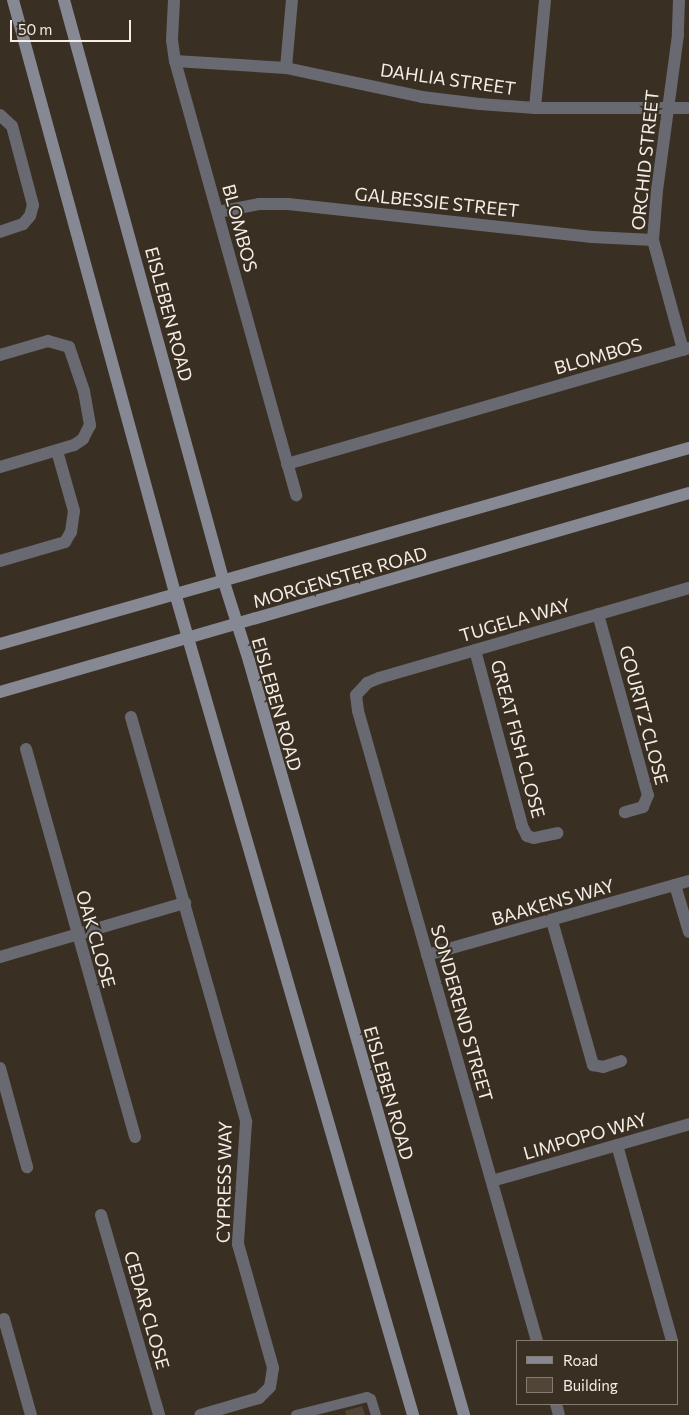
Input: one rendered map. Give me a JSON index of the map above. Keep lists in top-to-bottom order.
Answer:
{
  "streets": {
    "main road": ["EISLEBEN ROAD", "MORGENSTER ROAD"],
    "street": [
      "DAHLIA STREET",
      "ORCHID STREET",
      "GALBESSIE STREET",
      "BLOMBOS",
      "TUGELA WAY",
      "GOURITZ CLOSE",
      "GREAT FISH CLOSE",
      "BAAKENS WAY",
      "OAK CLOSE",
      "SONDEREND STREET",
      "LIMPOPO WAY",
      "CYPRESS WAY",
      "CEDAR CLOSE"
    ]
  },
  "crossings": [
    ["DAHLIA STREET", "ORCHID STREET"],
    ["DAHLIA STREET", "BLOMBOS"],
    ["ORCHID STREET", "GALBESSIE STREET"],
    ["ORCHID STREET", "BLOMBOS"],
    ["GALBESSIE STREET", "BLOMBOS"],
    ["EISLEBEN ROAD", "MORGENSTER ROAD"],
    ["TUGELA WAY", "GOURITZ CLOSE"],
    ["TUGELA WAY", "GREAT FISH CLOSE"],
    ["TUGELA WAY", "SONDEREND STREET"],
    ["BAAKENS WAY", "SONDEREND STREET"],
    ["SONDEREND STREET", "LIMPOPO WAY"]
  ],
  "legend": ["Road", "Building"],
  "scale_bar": "50 m"
}
